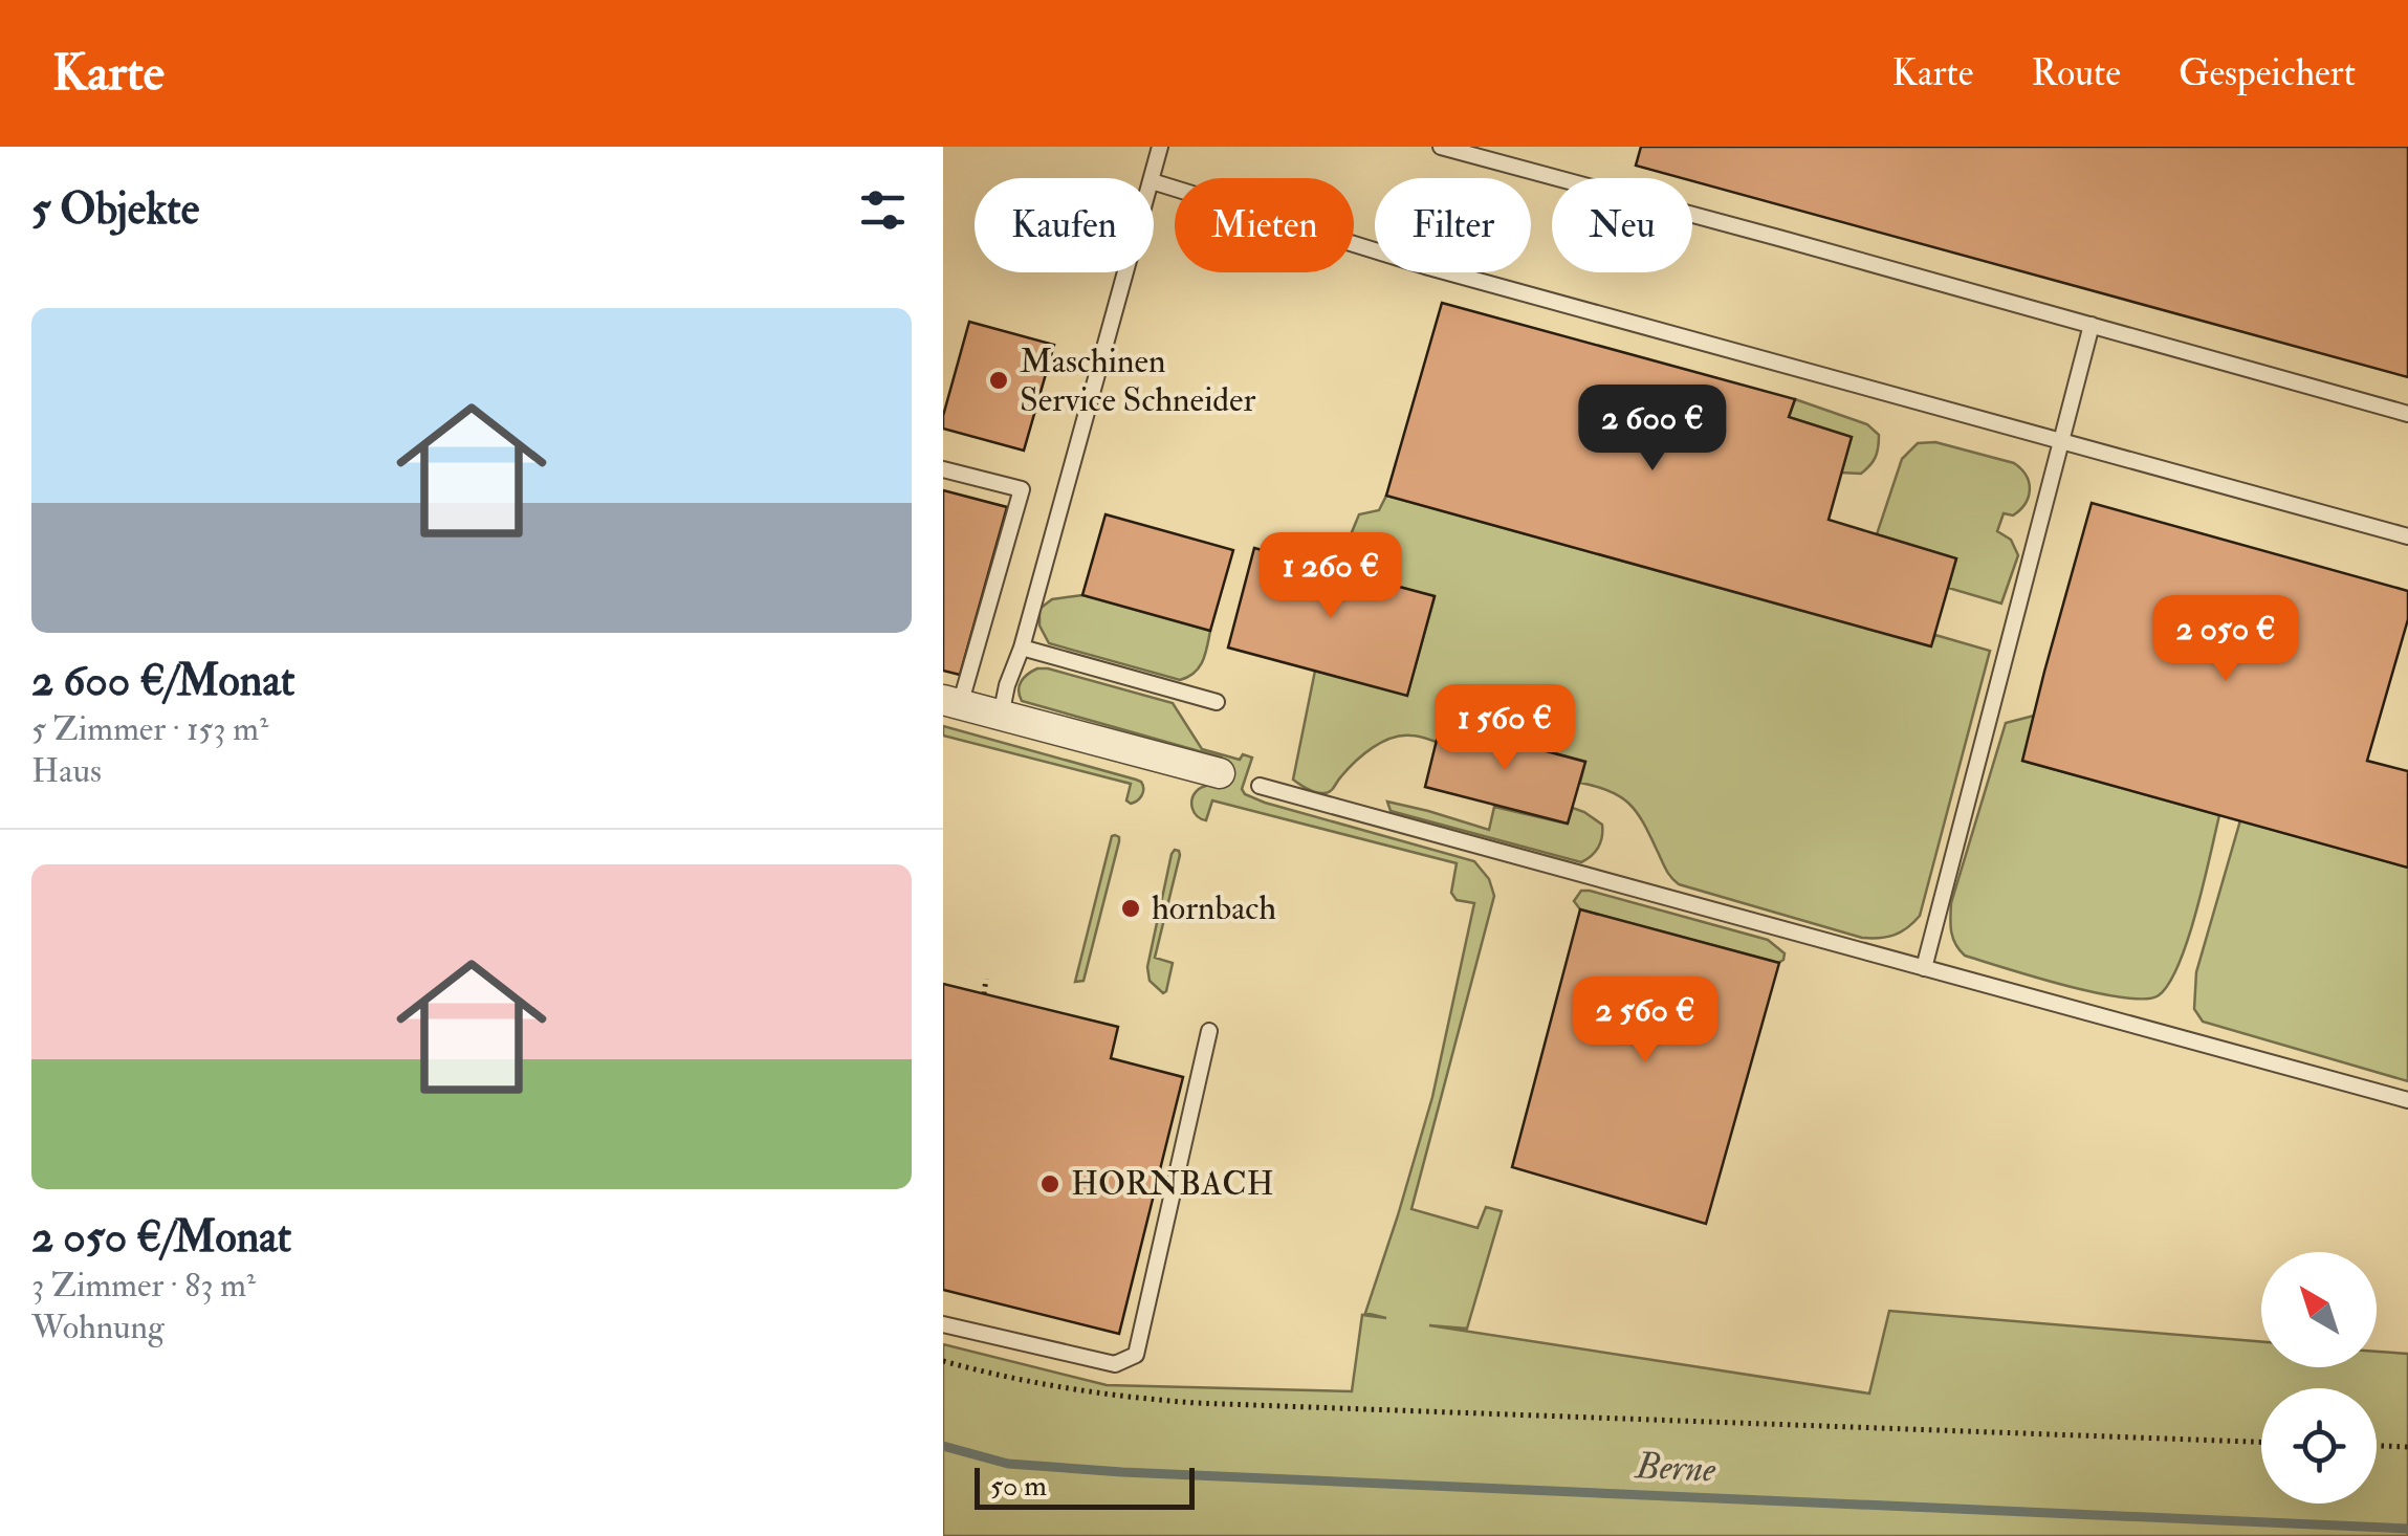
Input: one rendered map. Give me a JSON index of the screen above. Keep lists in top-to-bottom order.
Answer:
{
  "water": ["Berne"],
  "places": ["Maschinen Service Schneider", "hornbach", "HORNBACH"],
  "scale_bar": "50 m",
  "north": "top left",
  "page": {
    "header": "Karte",
    "nav": ["Karte", "Route", "Gespeichert"],
    "heading": "5 Objekte",
    "chip": [
      "Kaufen",
      "Mieten",
      "Filter",
      "Neu"
    ],
    "list": [
      {
        "name": "2 600 €/Monat",
        "note": "5 Zimmer · 153 m² · Haus"
      },
      {
        "name": "2 050 €/Monat",
        "note": "3 Zimmer · 83 m² · Wohnung"
      }
    ],
    "price": [
      "2 600 €",
      "1 260 €",
      "2 050 €",
      "1 560 €",
      "2 560 €"
    ],
    "scale": "50 m"
  }
}
